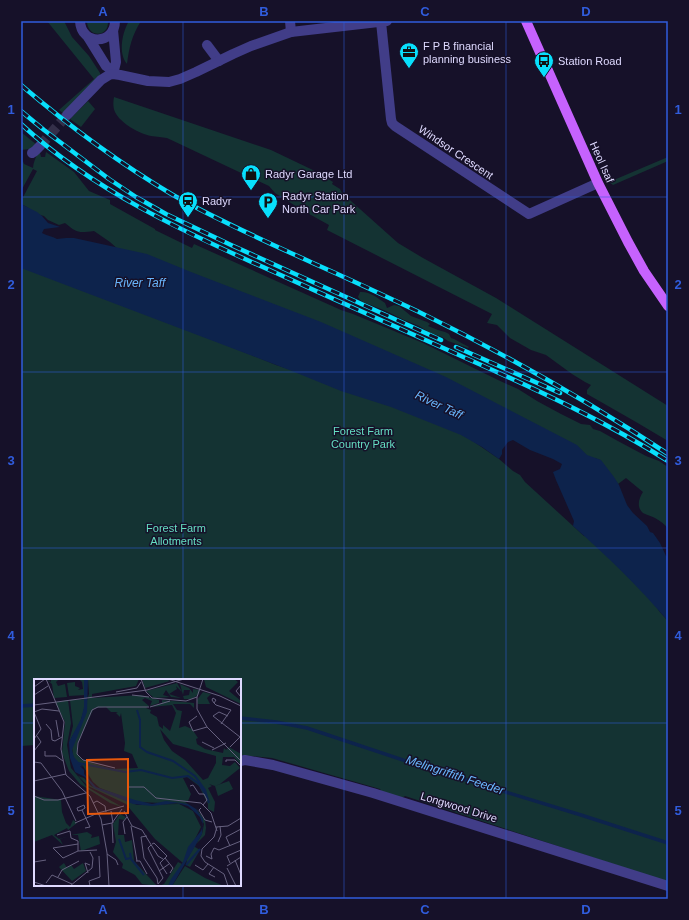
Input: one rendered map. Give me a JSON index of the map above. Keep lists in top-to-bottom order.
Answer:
{
  "streets": {
    "main road": ["Heol Isaf"],
    "street": ["Windsor Crescent", "Longwood Drive"]
  },
  "crossings": [
    ["Windsor Crescent", "Heol Isaf"]
  ],
  "water": ["River Taff", "Melingriffith Feeder"],
  "parks": ["Forest Farm Country Park", "Forest Farm Allotments"],
  "places": {
    "office": ["F P B financial planning business"],
    "bus stop": ["Station Road"],
    "shop": ["Radyr Garage Ltd"],
    "station": ["Radyr"],
    "parking": ["Radyr Station North Car Park"]
  },
  "grid": {
    "columns": [
      "A",
      "B",
      "C",
      "D"
    ],
    "rows": [
      "1",
      "2",
      "3",
      "4",
      "5"
    ]
  }
}
